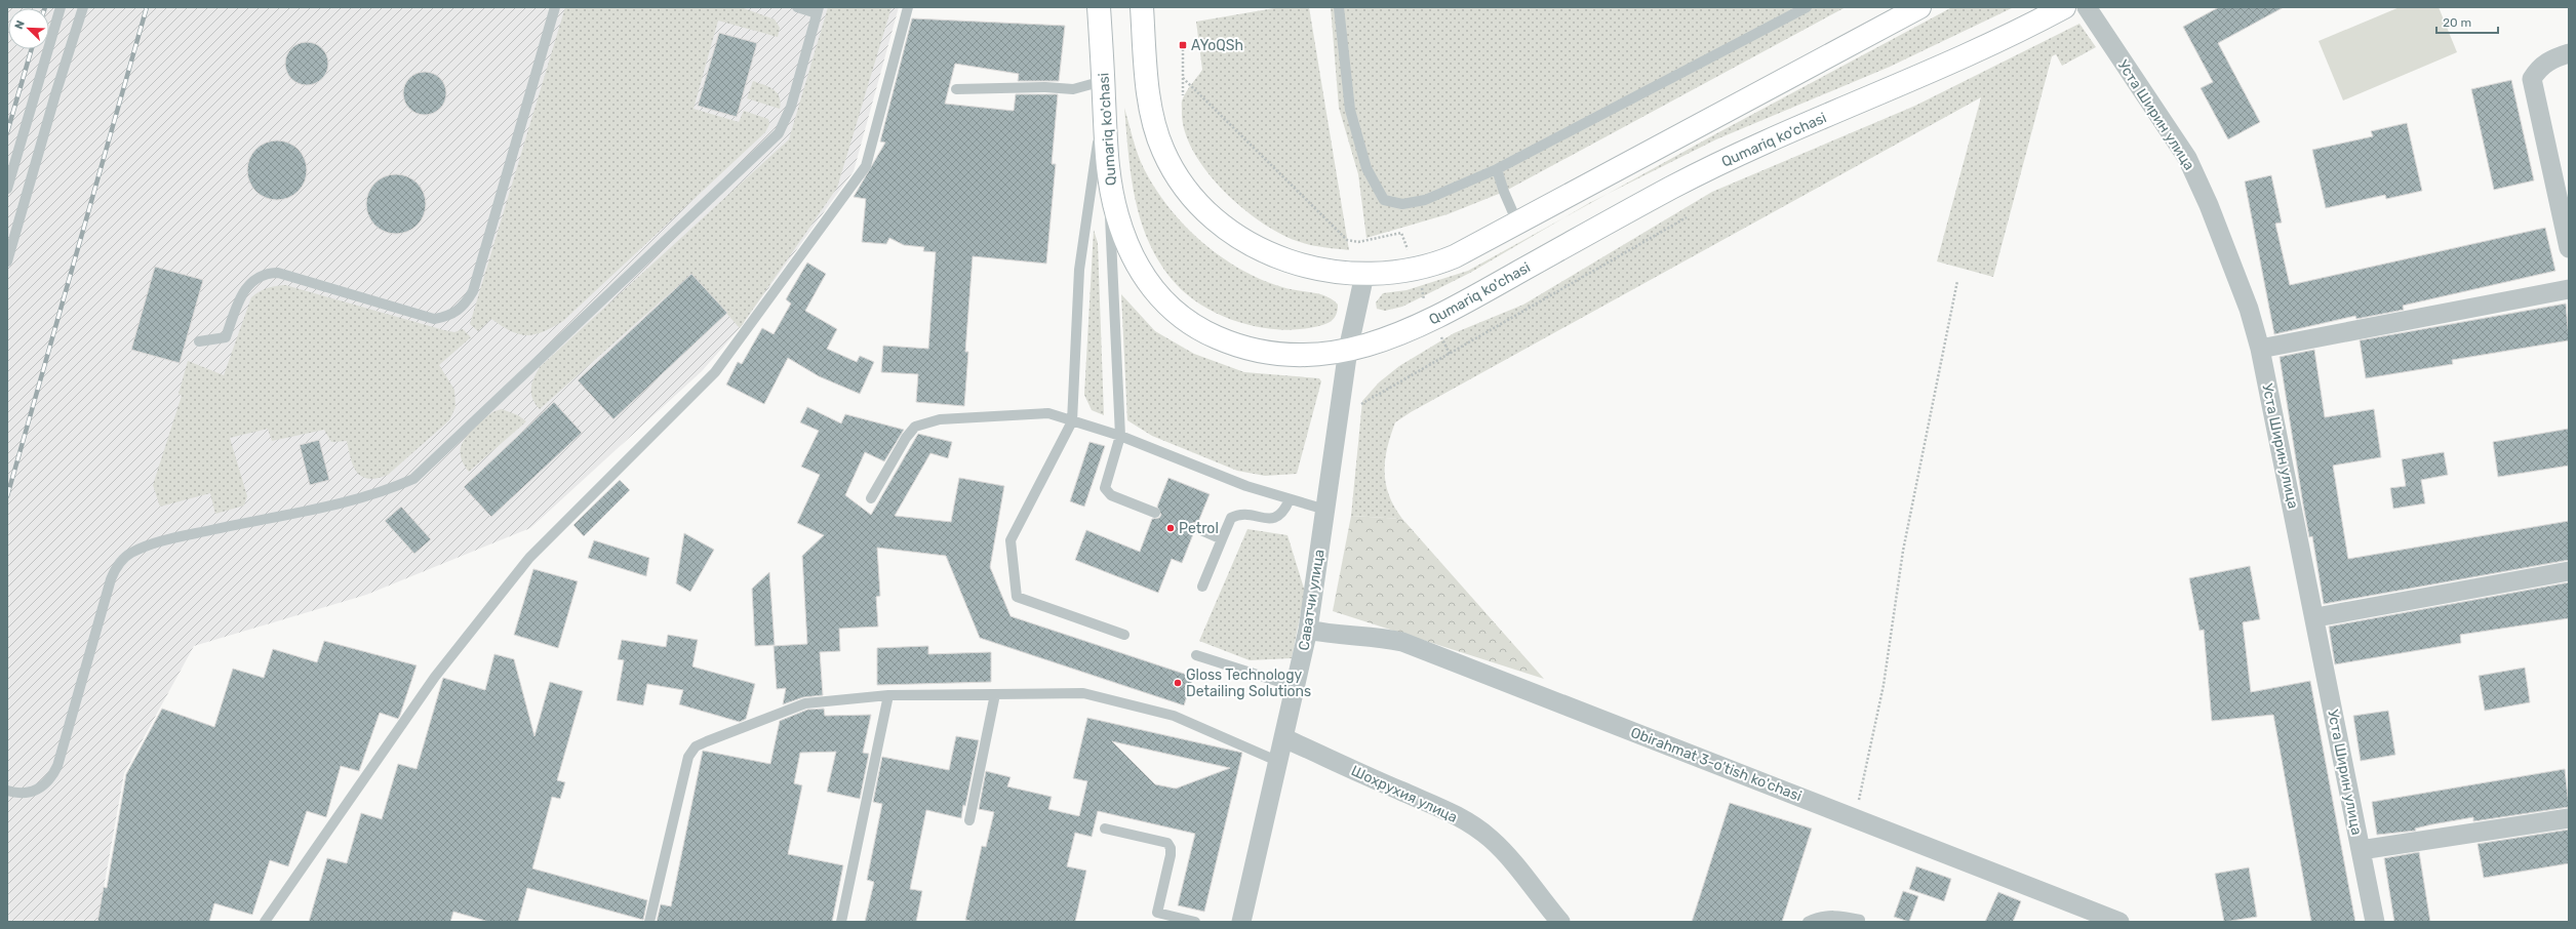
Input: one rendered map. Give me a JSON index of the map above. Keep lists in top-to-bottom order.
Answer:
{
  "streets": {
    "main road": ["Qumariq ko'chasi"],
    "street": [
      "Уста Ширин улица",
      "Саватчи улица",
      "Obirahmat 3-o'tish ko'chasi",
      "Шохрухия улица"
    ]
  },
  "crossings": [
    ["Qumariq ko'chasi", "Саватчи улица"],
    ["Саватчи улица", "Obirahmat 3-o'tish ko'chasi"],
    ["Саватчи улица", "Шохрухия улица"]
  ],
  "places": {
    "transit": ["AYoQSh"],
    "other": ["Petrol", "Gloss Technology Detailing Solutions"]
  },
  "scale_bar": "20 m",
  "north": "top left"
}
